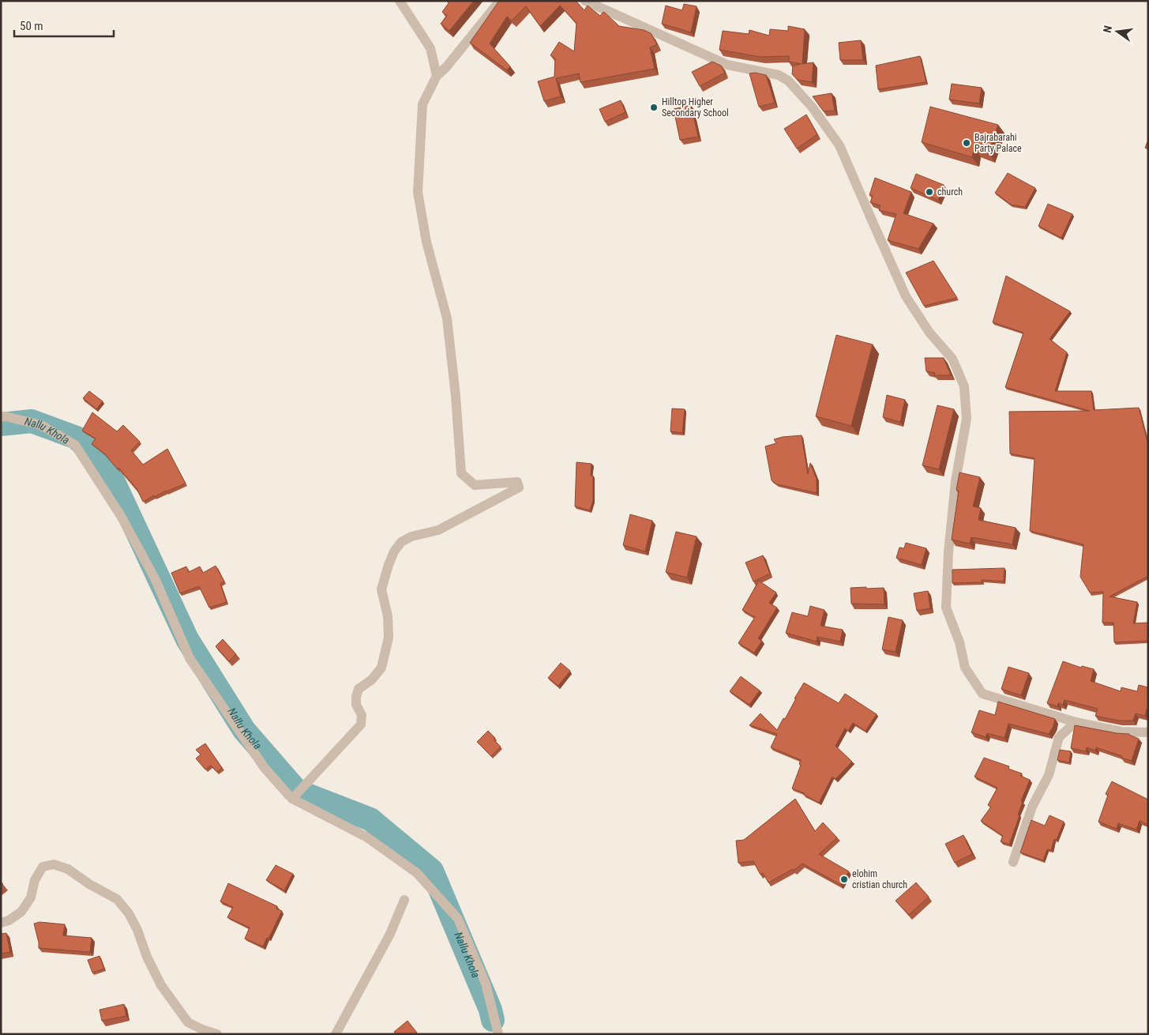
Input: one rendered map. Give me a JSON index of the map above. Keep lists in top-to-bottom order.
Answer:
{
  "water": ["Nallu Khola"],
  "places": [
    "Hilltop Higher Secondary School",
    "Bajrabarahi Party Palace",
    "church",
    "elohim cristian church"
  ],
  "scale_bar": "50 m",
  "north": "left"
}
